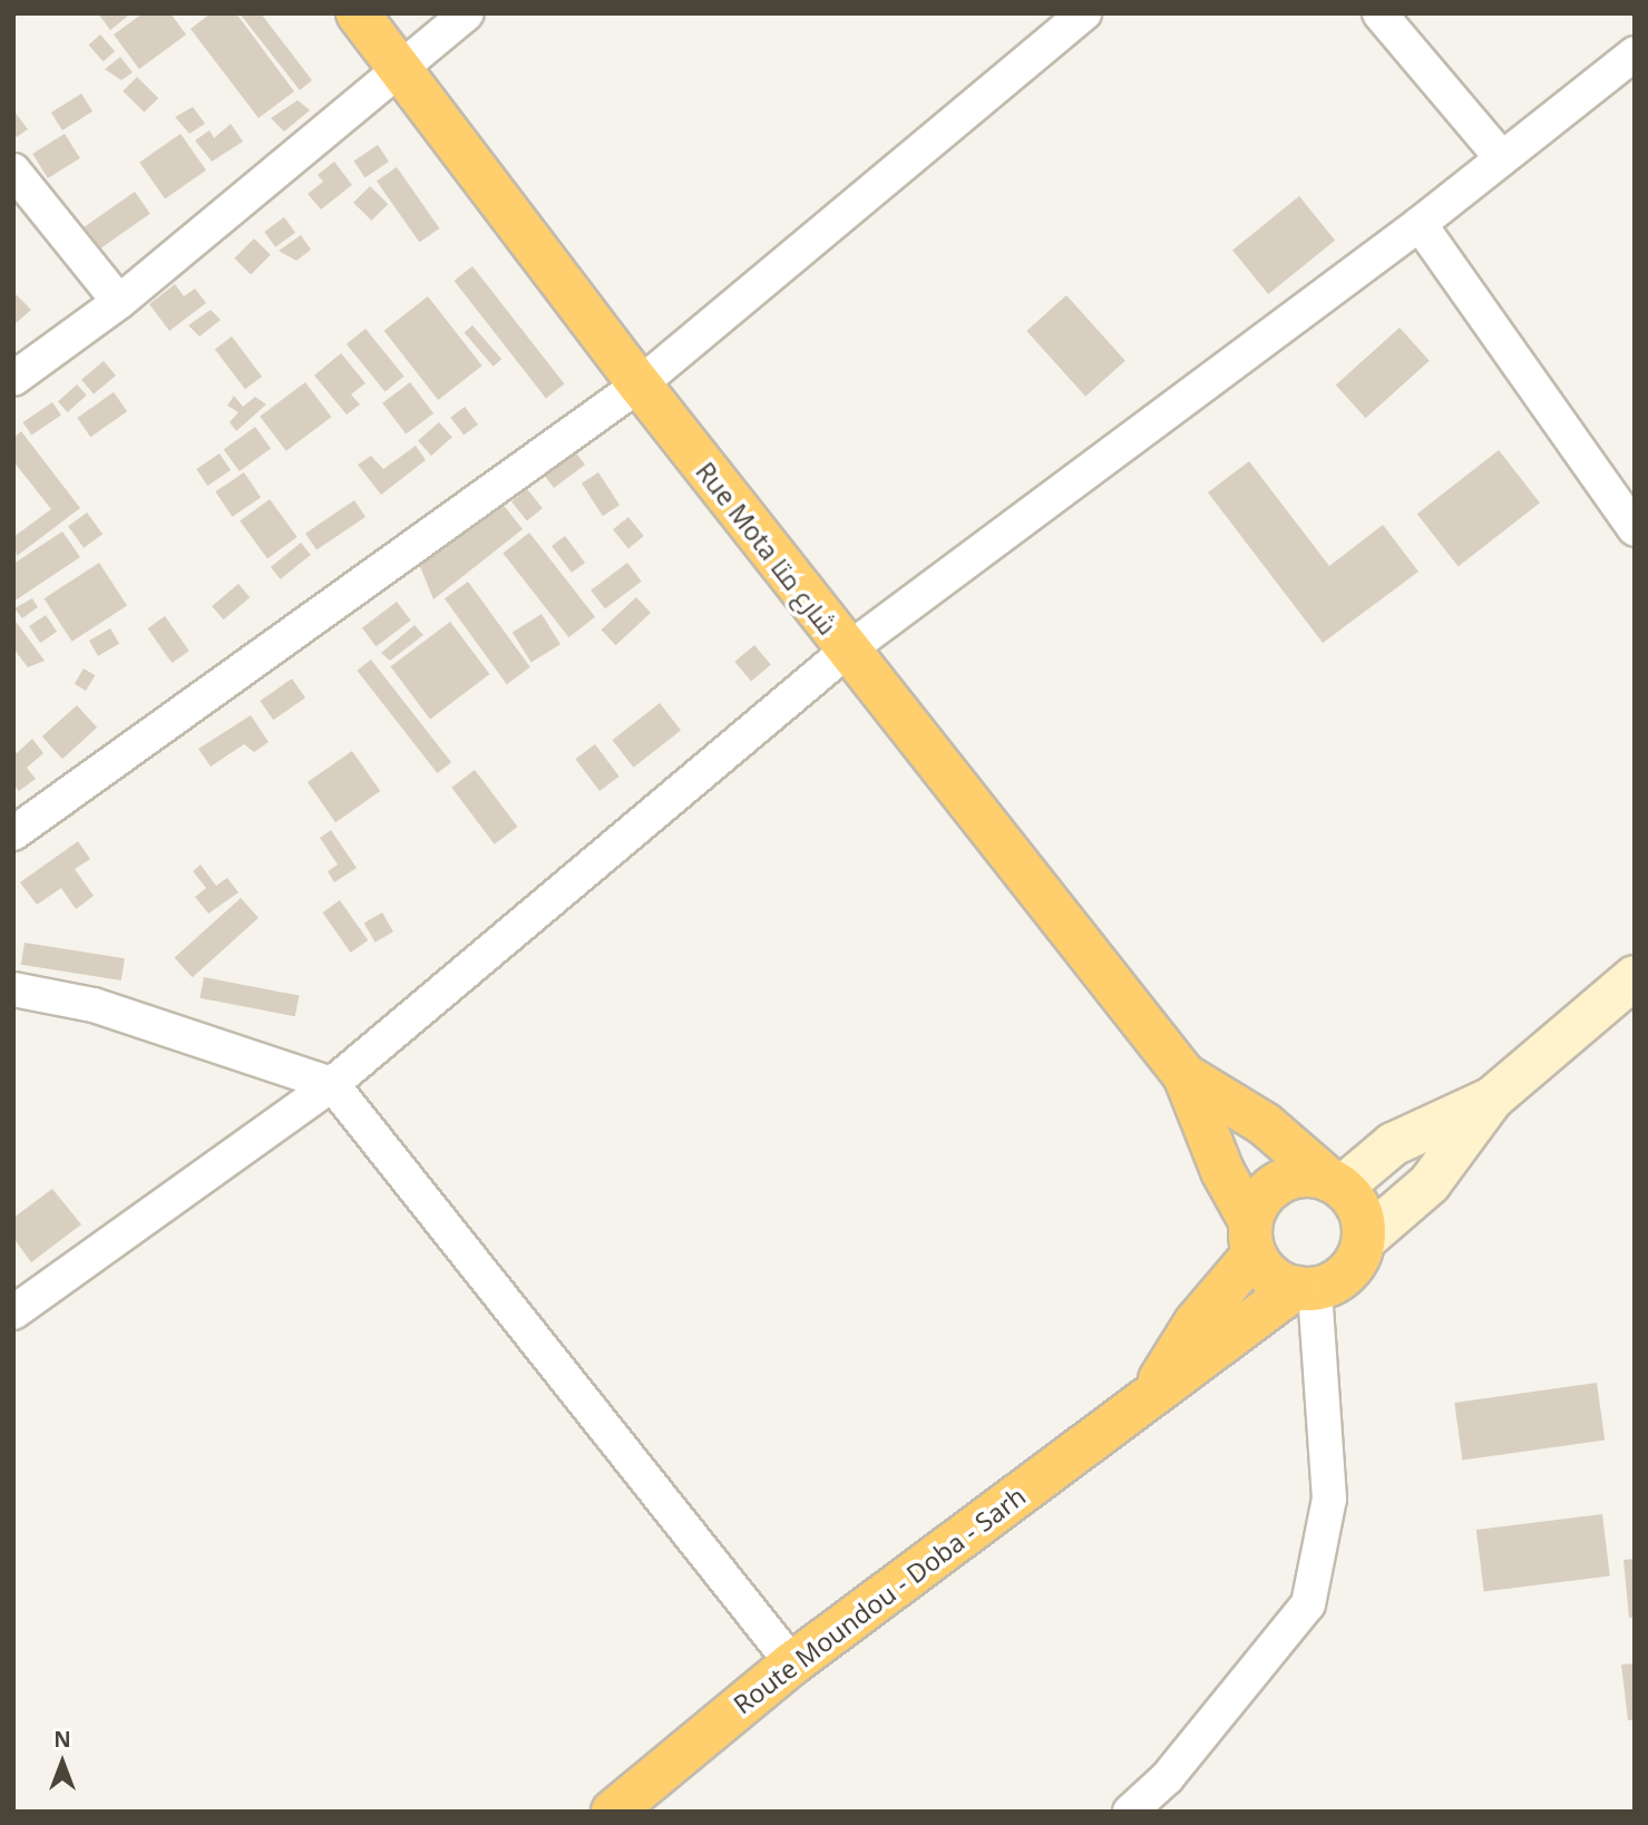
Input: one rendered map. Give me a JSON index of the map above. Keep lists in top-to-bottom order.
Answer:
{
  "streets": {
    "highway": ["Rue Mota شارع متا", "Route Moundou - Doba - Sarh"]
  },
  "north": "top"
}
